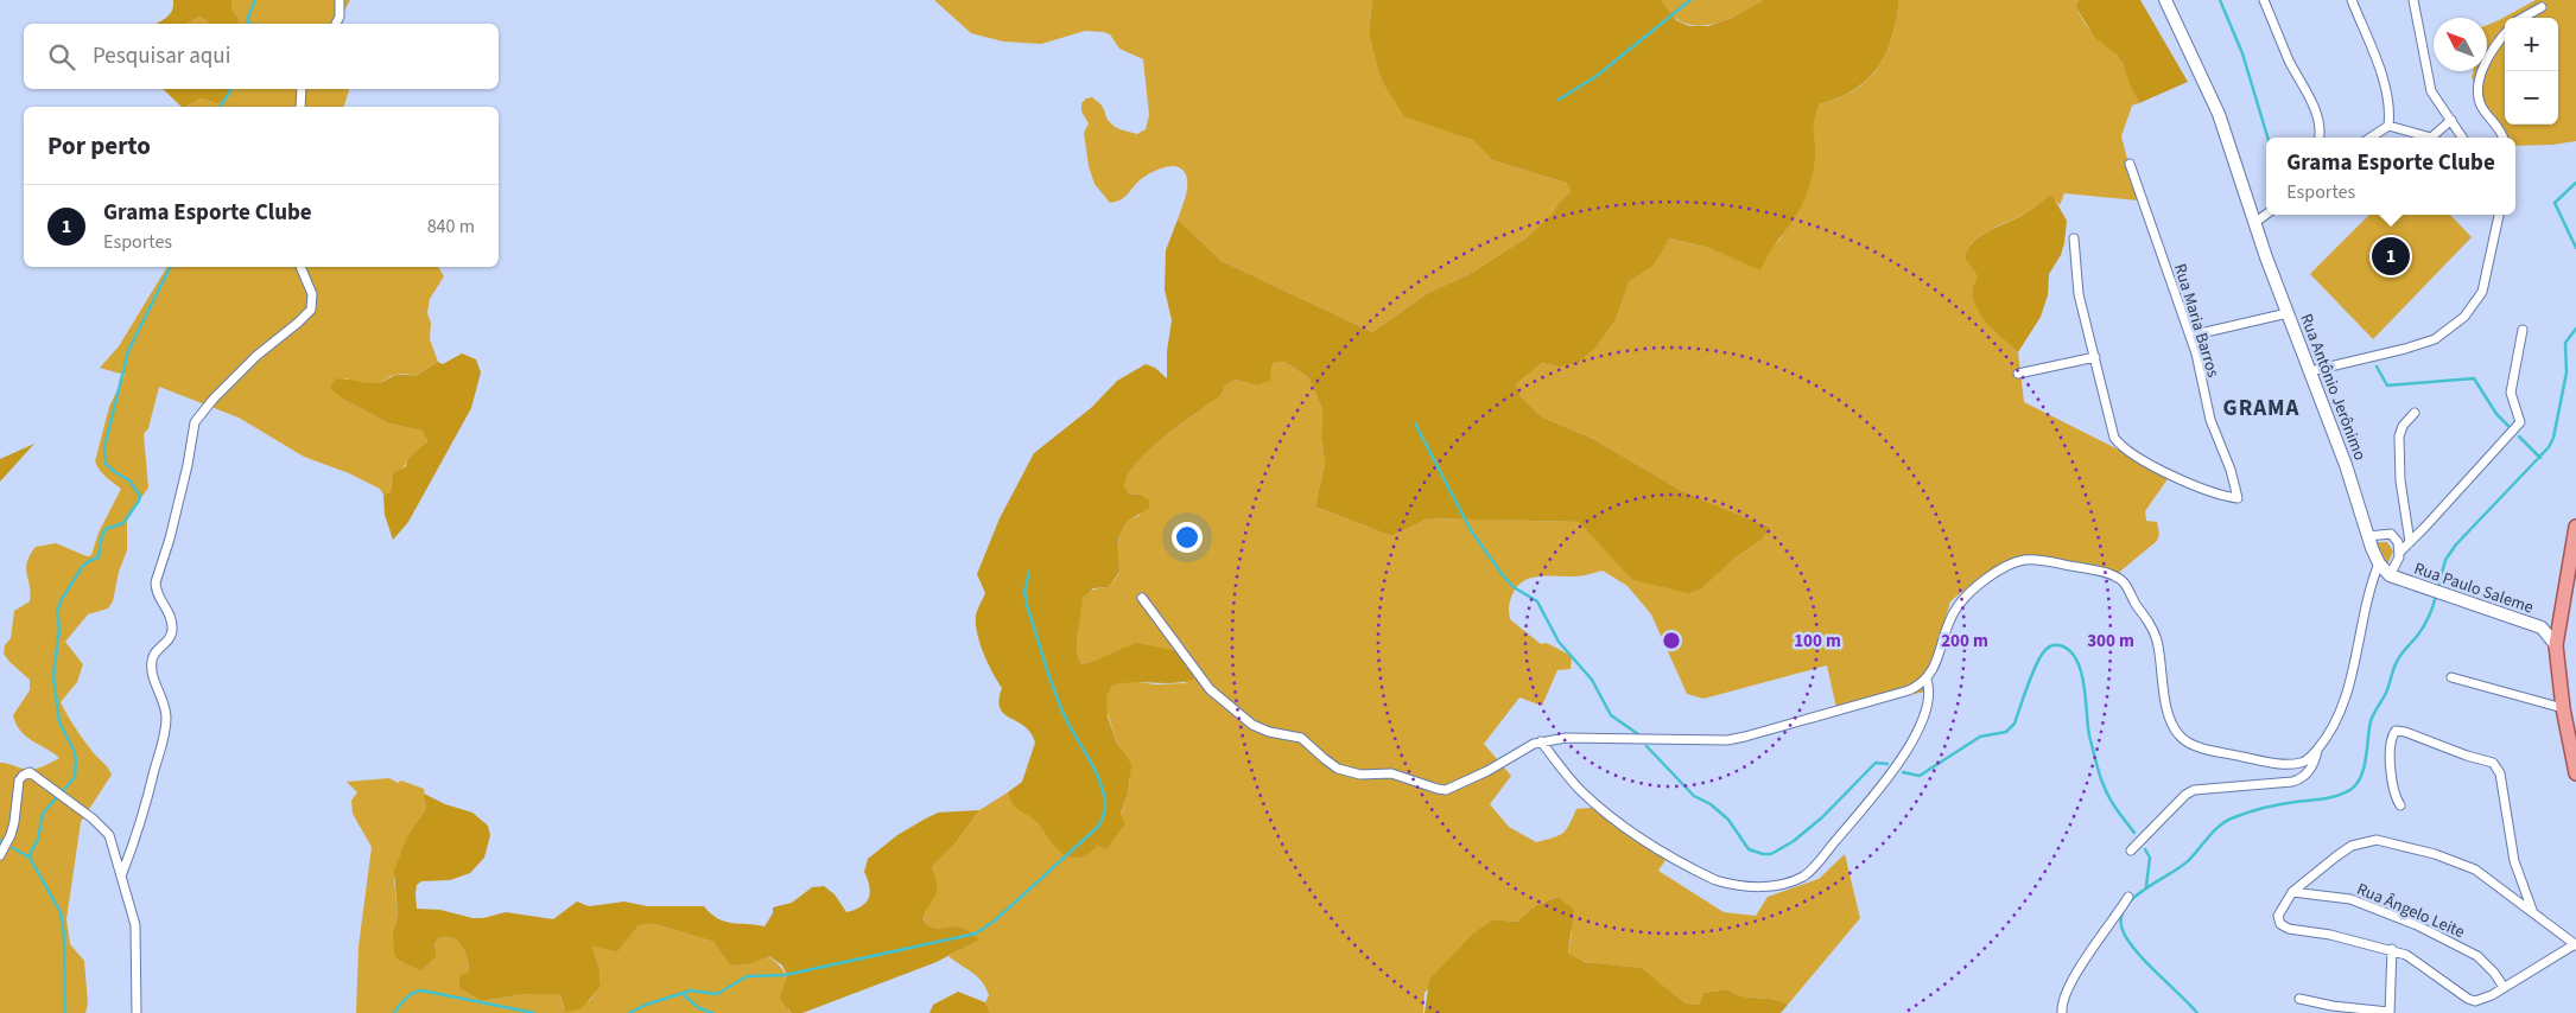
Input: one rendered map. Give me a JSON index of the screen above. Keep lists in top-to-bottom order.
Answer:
{
  "streets": {
    "main road": ["Rua Antônio Jerônimo", "Rua Paulo Saleme"],
    "street": ["Rua Maria Barros", "Rua Ângelo Leite"]
  },
  "crossings": [
    ["Rua Antônio Jerônimo", "Rua Paulo Saleme"]
  ],
  "districts": ["GRAMA"],
  "north": "top left",
  "page": {
    "map_buttons": ["+", "−"],
    "search": "Pesquisar aqui",
    "heading": "Por perto",
    "popup": ["Grama Esporte Clube", "Esportes"],
    "list": [
      {
        "mark": "1",
        "name": "Grama Esporte Clube",
        "note": "Esportes",
        "value": "840 m"
      }
    ],
    "pins": "1"
  },
  "rings": ["100 m", "200 m", "300 m"]
}
